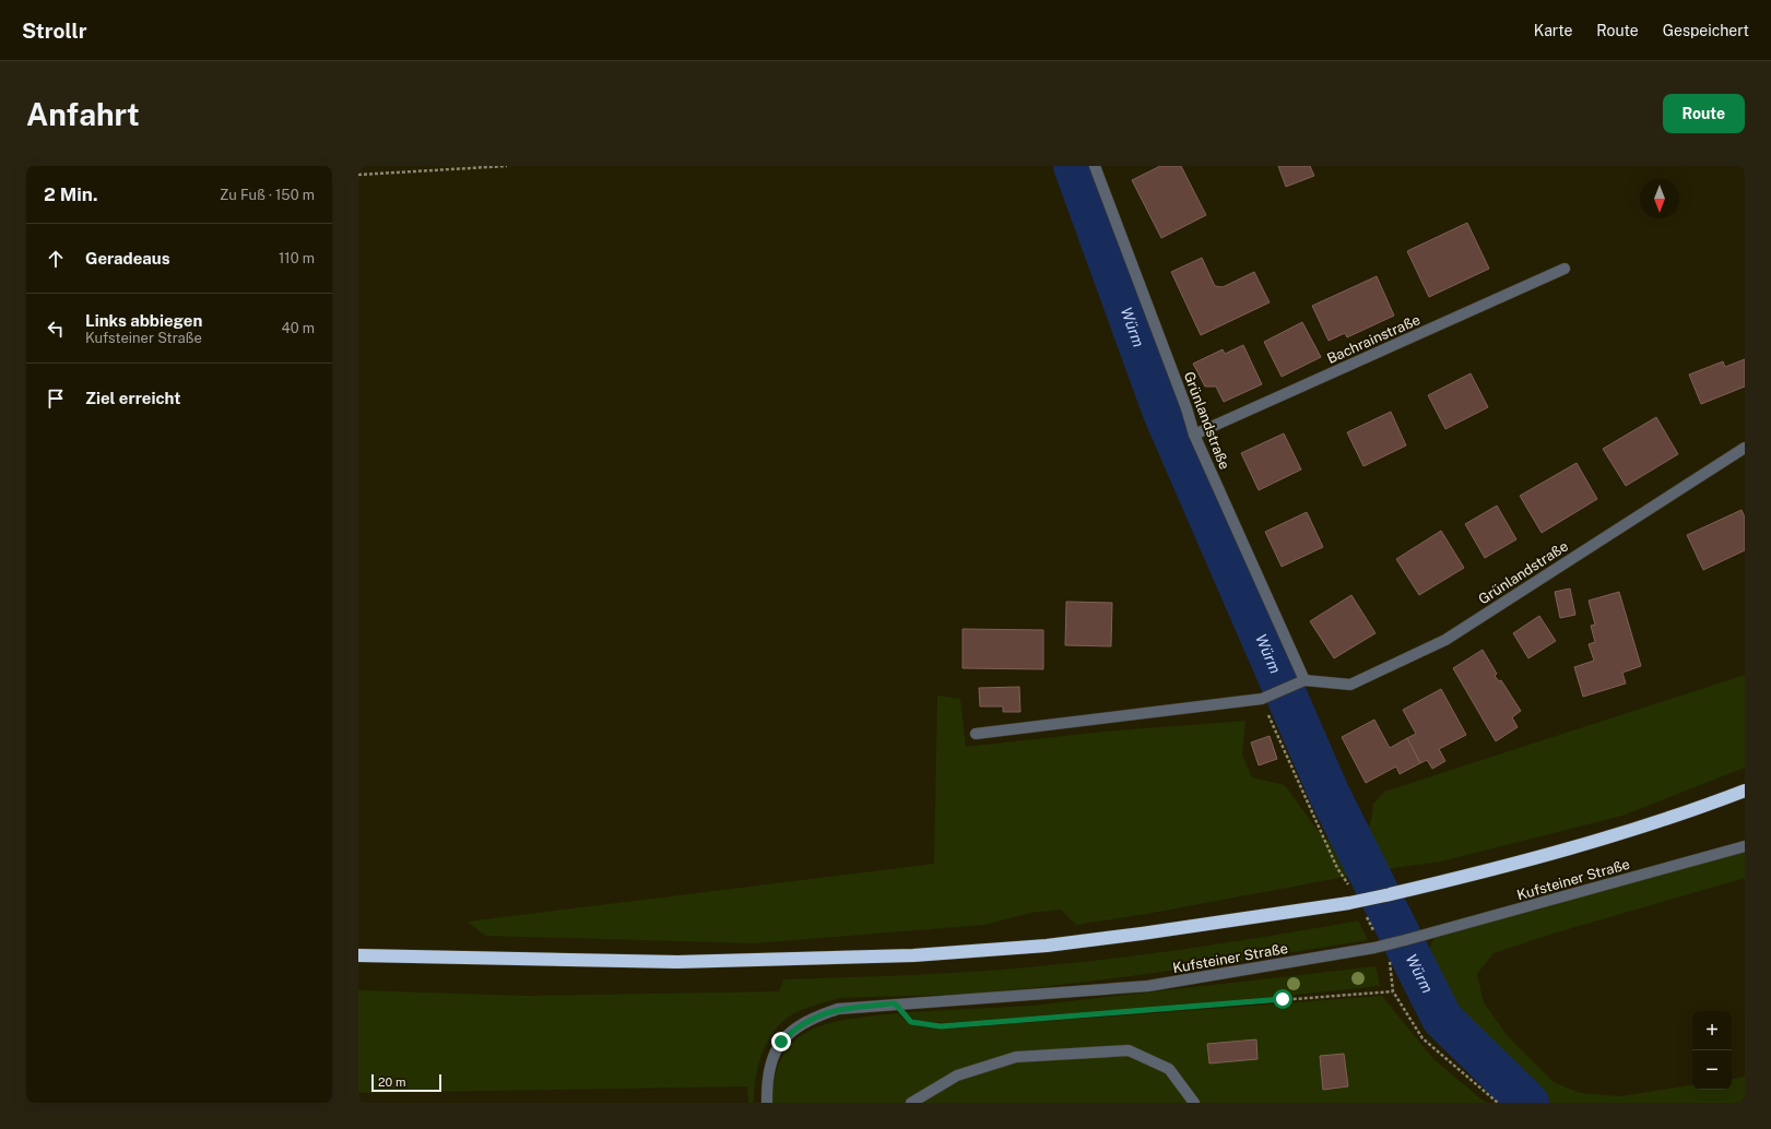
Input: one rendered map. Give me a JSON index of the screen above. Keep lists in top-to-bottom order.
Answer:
{
  "streets": {
    "street": ["Bachrainstraße", "Grünlandstraße", "Kufsteiner Straße"]
  },
  "crossings": [
    ["Bachrainstraße", "Grünlandstraße"]
  ],
  "water": ["Würm"],
  "scale_bar": "20 m",
  "north": "bottom",
  "page": {
    "header": "Strollr",
    "nav": ["Karte", "Route", "Gespeichert"],
    "buttons": "Route",
    "title": "Anfahrt",
    "heading": ["2 Min.", "Zu Fuß · 150 m"],
    "list": [
      ["Geradeaus", "110 m"],
      ["Links abbiegen", "Kufsteiner Straße", "40 m"],
      "Ziel erreicht"
    ],
    "map_buttons": ["+", "−"],
    "scale": "20 m"
  }
}
